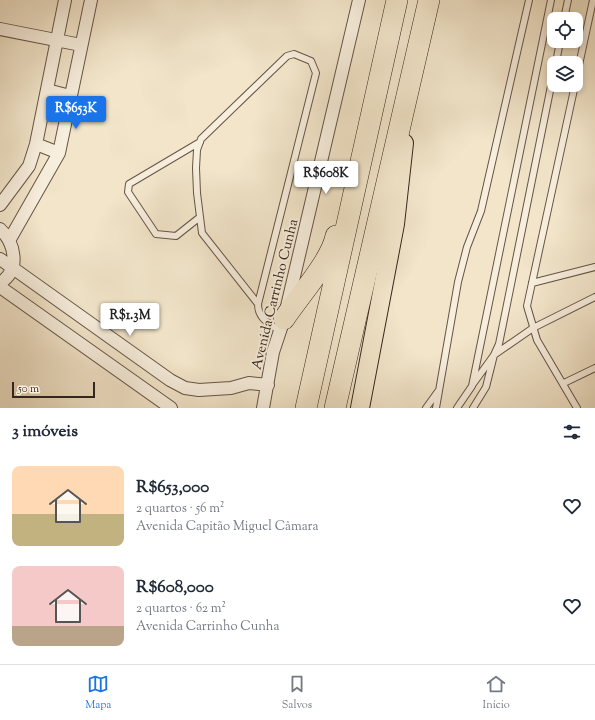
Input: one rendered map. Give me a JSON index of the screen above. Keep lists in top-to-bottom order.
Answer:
{
  "streets": {
    "street": ["Avenida Carrinho Cunha"]
  },
  "scale_bar": "50 m",
  "page": {
    "price": ["R$653K", "R$608K", "R$1.3M"],
    "scale": "50 m",
    "heading": "3 imóveis",
    "list": [
      {
        "name": "R$653,000",
        "note": "2 quartos · 56 m² · Avenida Capitão Miguel Câmara"
      },
      {
        "name": "R$608,000",
        "note": "2 quartos · 62 m² · Avenida Carrinho Cunha"
      }
    ],
    "tabs": ["Mapa", "Salvos", "Início"]
  }
}
